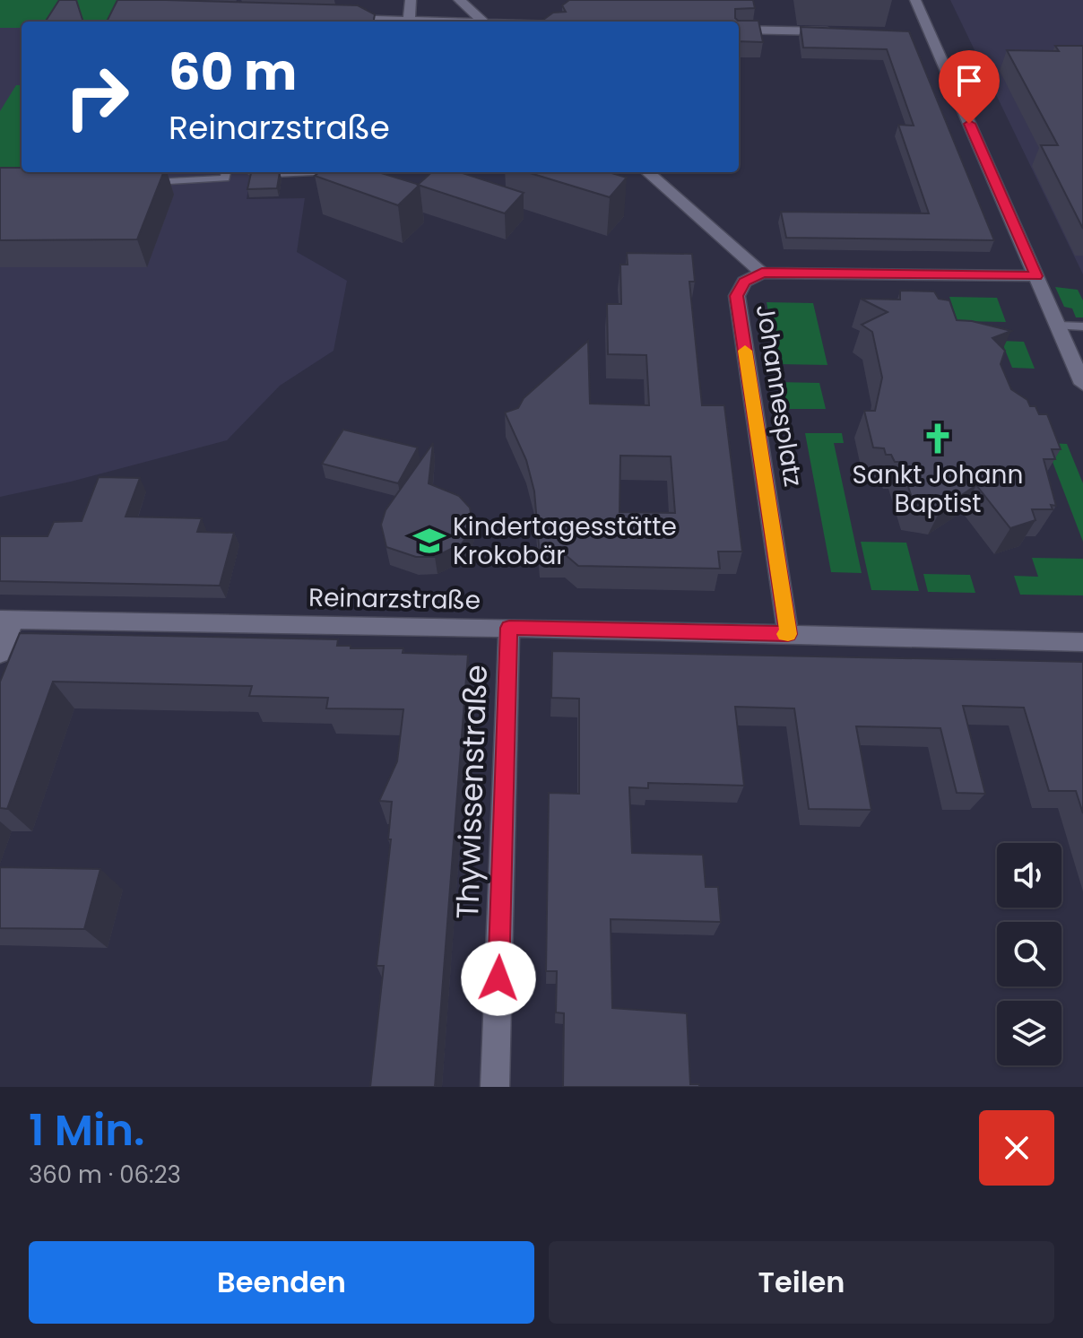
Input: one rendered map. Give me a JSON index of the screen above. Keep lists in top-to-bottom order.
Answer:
{
  "streets": {
    "street": ["Johannesplatz", "Reinarzstraße", "Thywissenstraße"]
  },
  "crossings": [
    ["Johannesplatz", "Reinarzstraße"],
    ["Reinarzstraße", "Thywissenstraße"]
  ],
  "places": {
    "church": ["Sankt Johann Baptist"],
    "school or university": ["Kindertagesstätte Krokobär"]
  },
  "page": {
    "turn": ["60 m", "Reinarzstraße"],
    "heading": ["1 Min.", "360 m · 06:23"],
    "buttons": ["Beenden", "Teilen"]
  }
}
